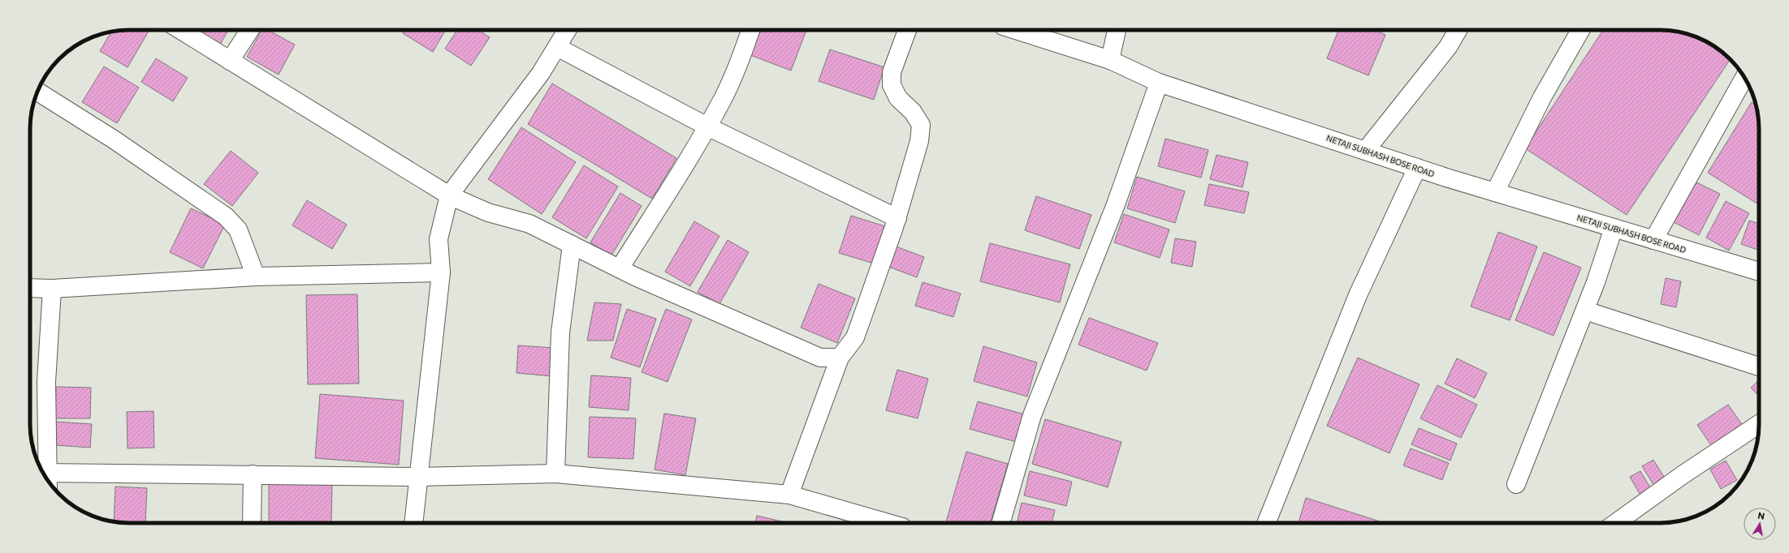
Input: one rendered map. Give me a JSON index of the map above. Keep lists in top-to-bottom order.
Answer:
{
  "streets": {
    "street": ["NETAJI SUBHASH BOSE ROAD"]
  },
  "north": "top"
}
